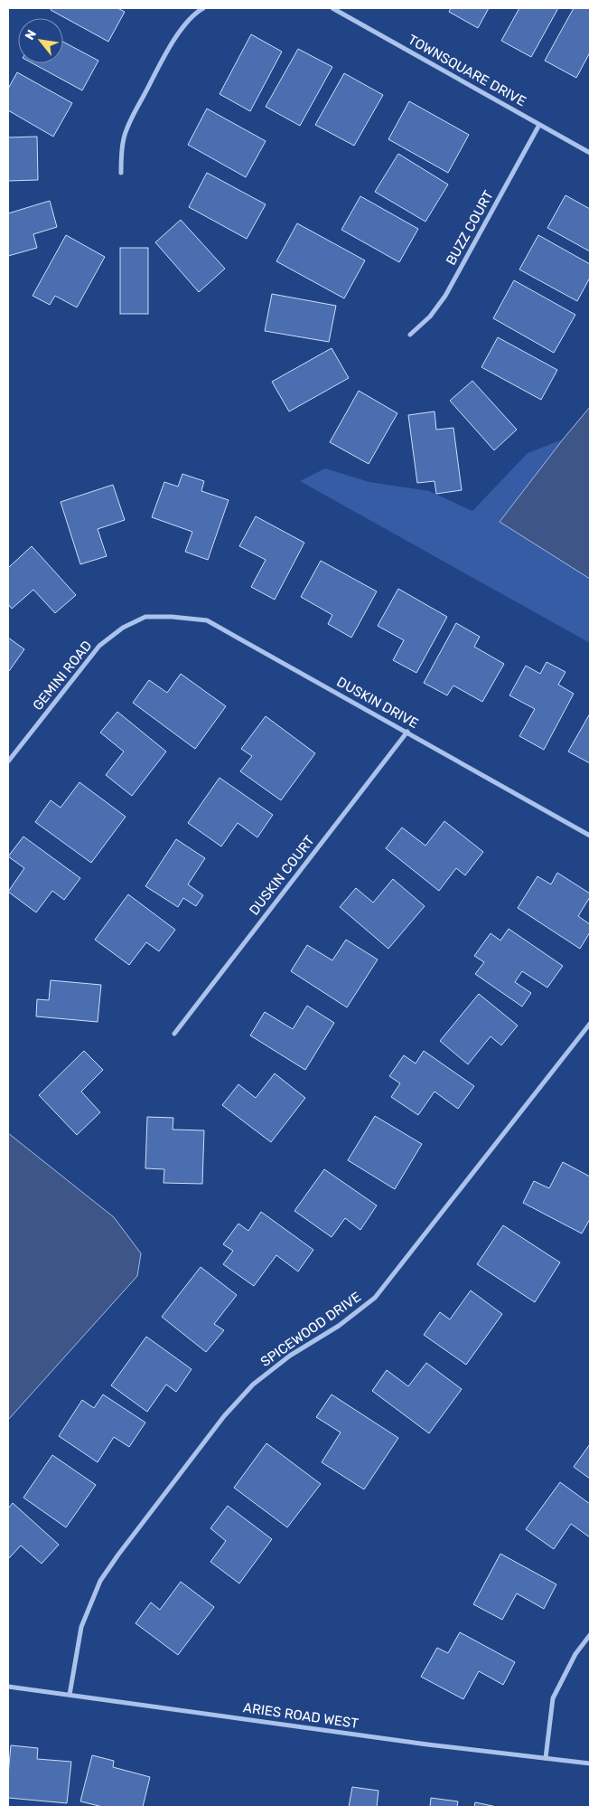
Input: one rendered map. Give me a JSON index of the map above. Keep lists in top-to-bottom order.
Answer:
{
  "streets": {
    "street": [
      "TOWNSQUARE DRIVE",
      "BUZZ COURT",
      "GEMINI ROAD",
      "DUSKIN DRIVE",
      "DUSKIN COURT",
      "SPICEWOOD DRIVE",
      "ARIES ROAD WEST"
    ]
  },
  "crossings": [
    ["TOWNSQUARE DRIVE", "BUZZ COURT"],
    ["GEMINI ROAD", "DUSKIN DRIVE"],
    ["DUSKIN DRIVE", "DUSKIN COURT"],
    ["SPICEWOOD DRIVE", "ARIES ROAD WEST"]
  ],
  "north": "top left"
}
